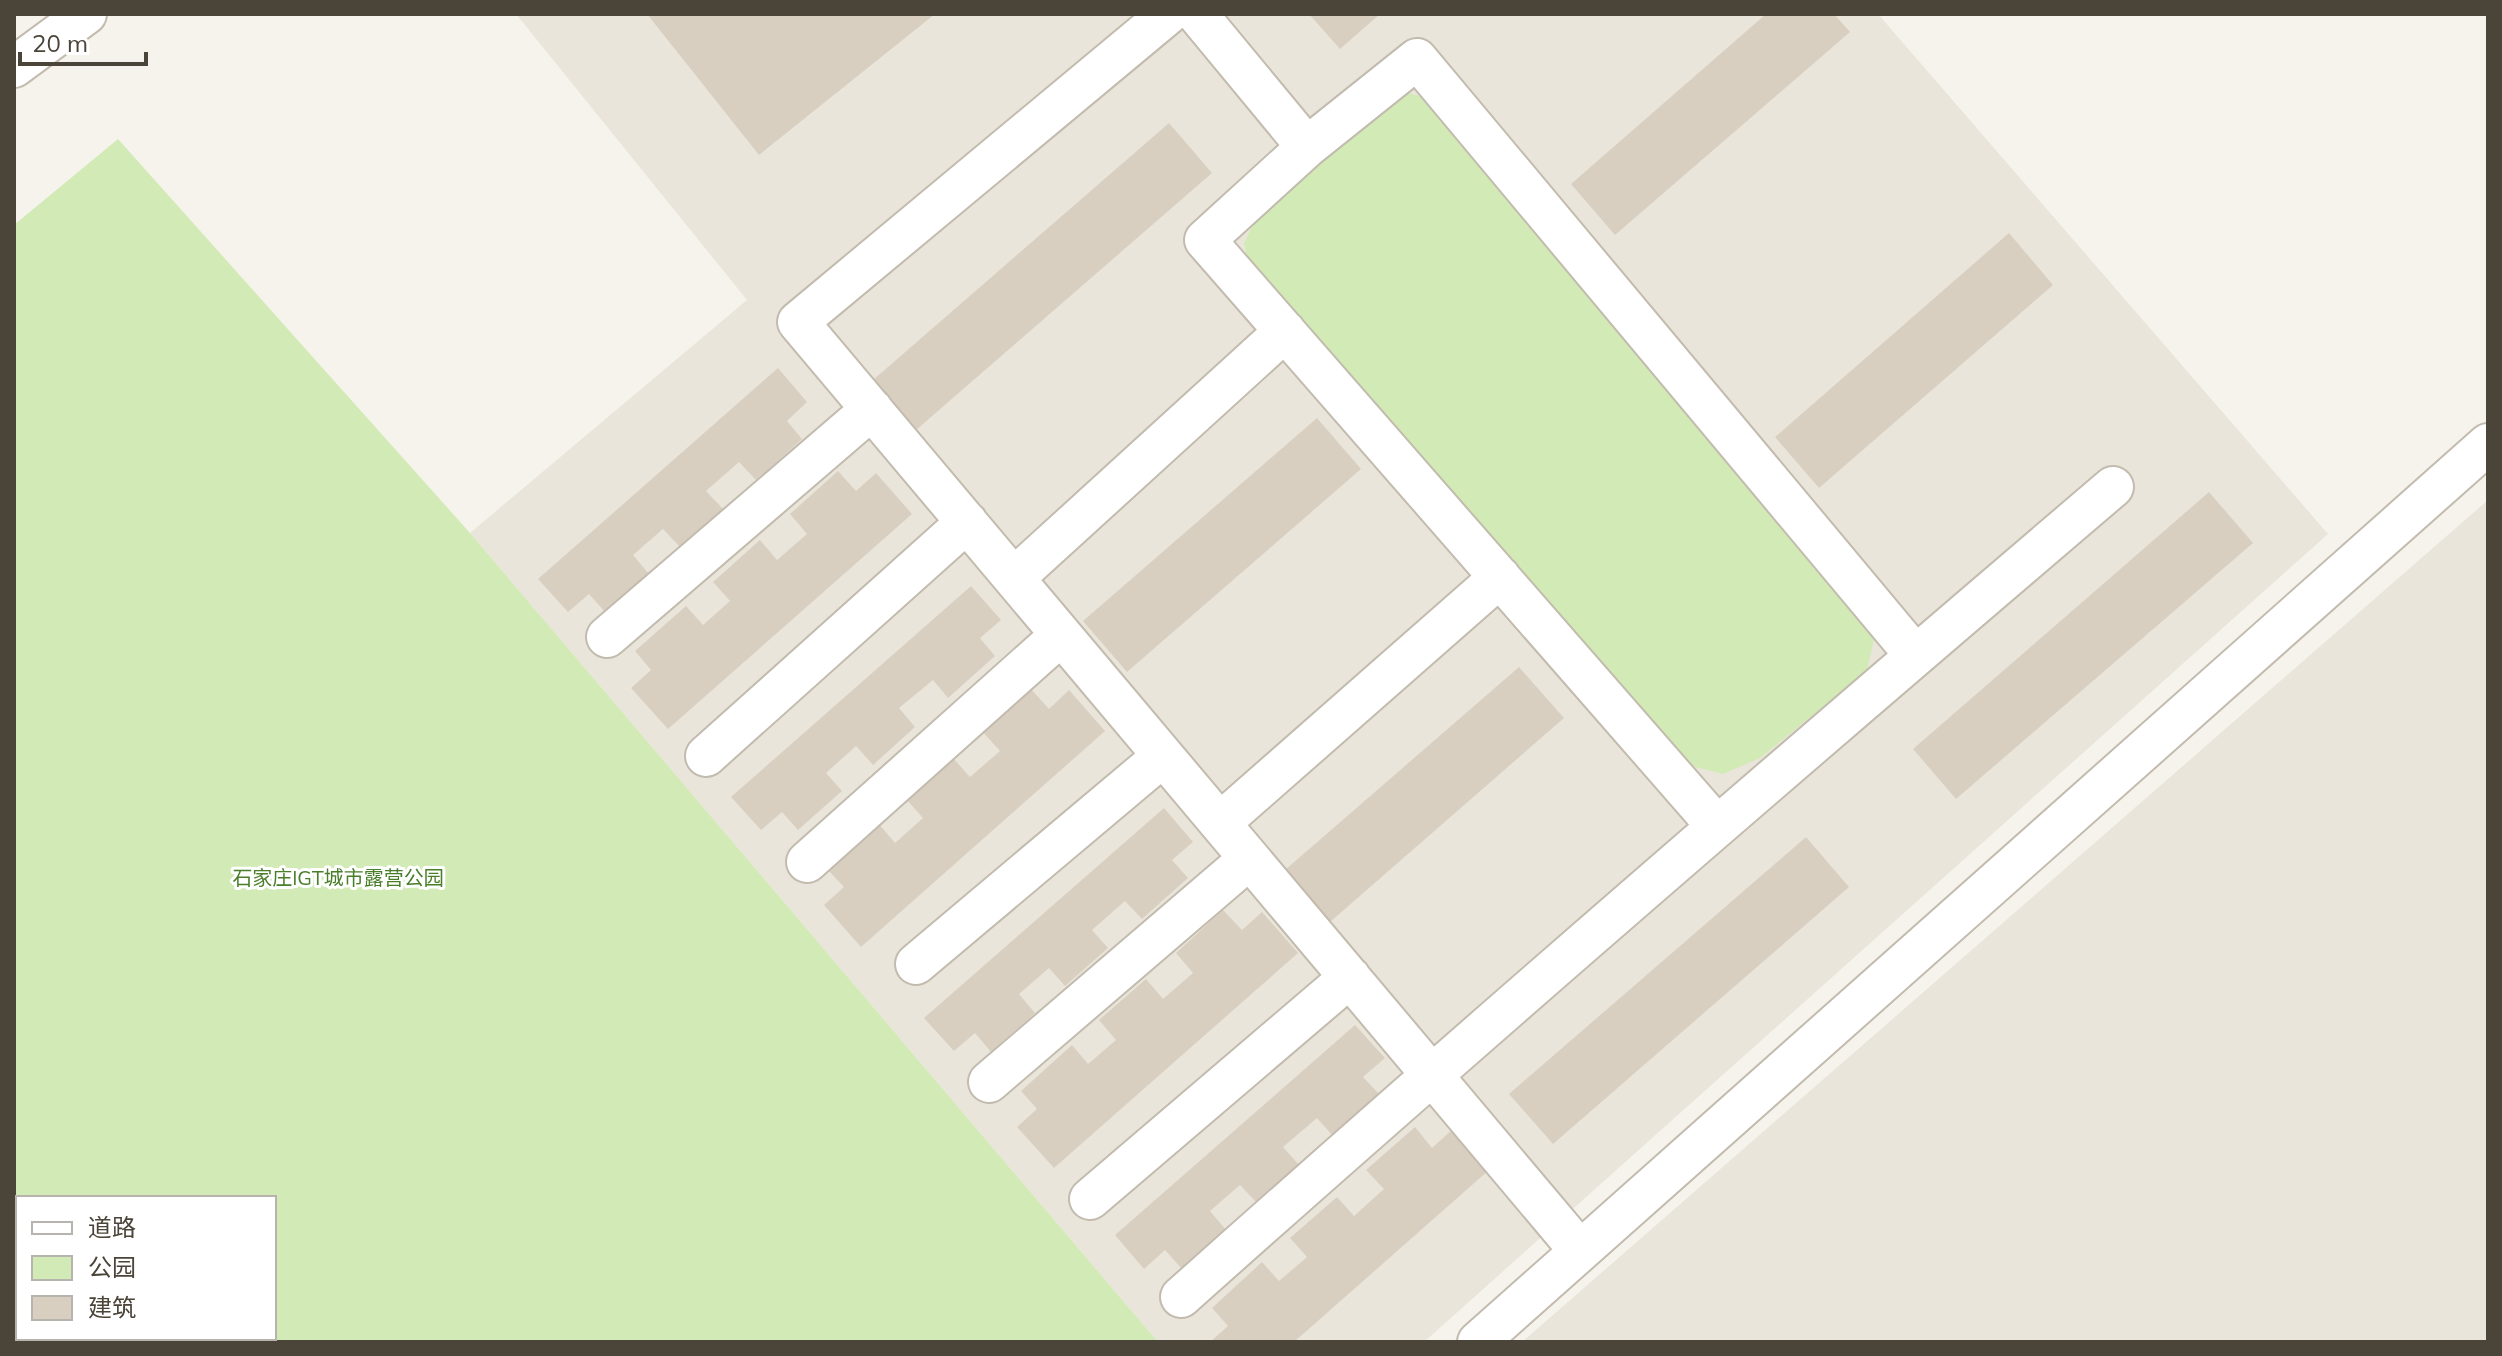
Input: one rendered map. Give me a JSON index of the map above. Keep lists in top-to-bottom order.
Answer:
{
  "parks": ["石家庄IGT城市露营公园"],
  "legend": ["道路", "公园", "建筑"],
  "scale_bar": "20 m"
}
